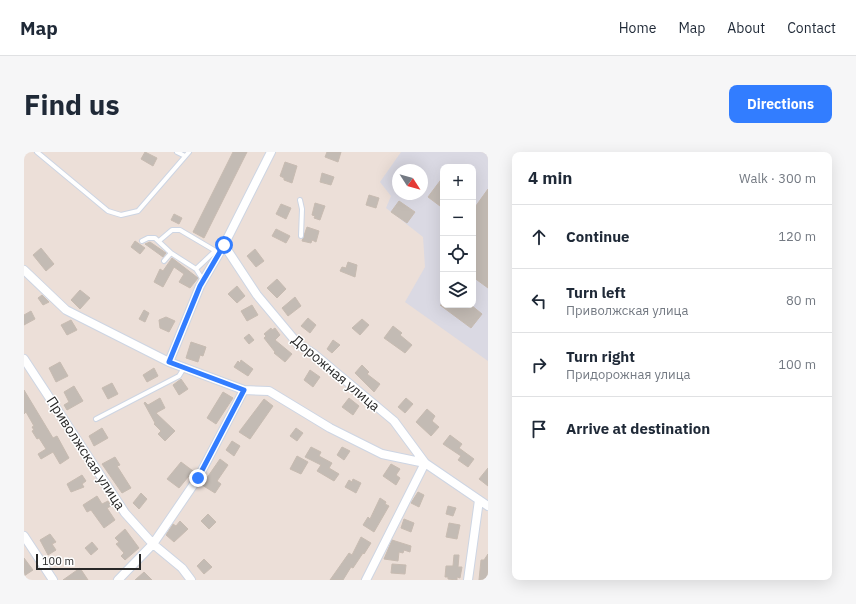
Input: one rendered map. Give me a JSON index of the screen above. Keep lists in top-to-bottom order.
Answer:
{
  "streets": {
    "street": ["Дорожная улица", "Приволжская улица"]
  },
  "scale_bar": "100 m",
  "north": "bottom right",
  "page": {
    "header": "Map",
    "nav": [
      "Home",
      "Map",
      "About",
      "Contact"
    ],
    "buttons": "Directions",
    "title": "Find us",
    "heading": ["4 min", "Walk · 300 m"],
    "map_buttons": ["+", "−"],
    "list": [
      ["Continue", "120 m"],
      ["Turn left", "Приволжская улица", "80 m"],
      ["Turn right", "Придорожная улица", "100 m"],
      "Arrive at destination"
    ],
    "scale": "100 m"
  }
}
